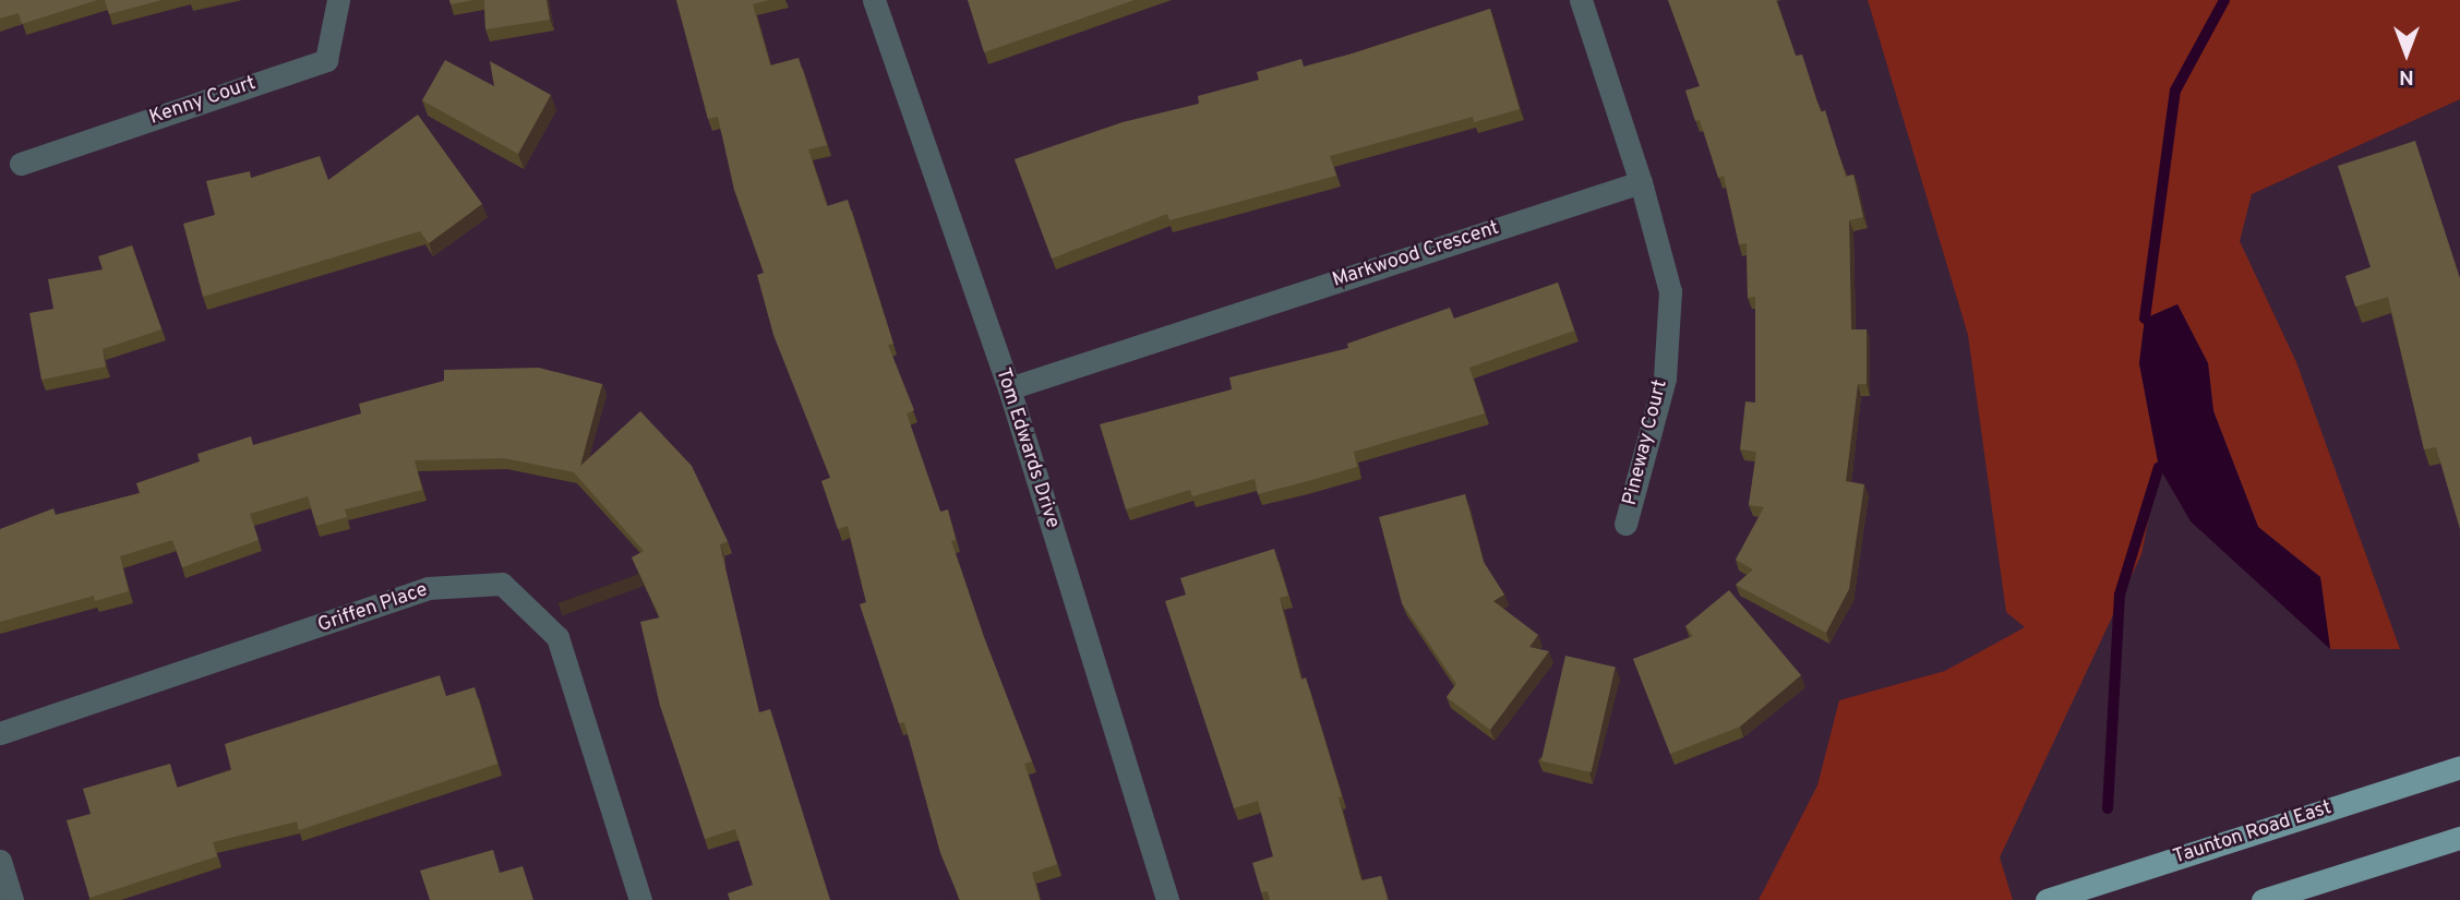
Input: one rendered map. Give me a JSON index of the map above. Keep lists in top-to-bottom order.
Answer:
{
  "streets": {
    "main road": ["Taunton Road East"],
    "street": [
      "Kenny Court",
      "Markwood Crescent",
      "Pineway Court",
      "Tom Edwards Drive",
      "Griffen Place"
    ]
  },
  "crossings": [
    ["Markwood Crescent", "Pineway Court"],
    ["Markwood Crescent", "Tom Edwards Drive"]
  ],
  "north": "bottom"
}
